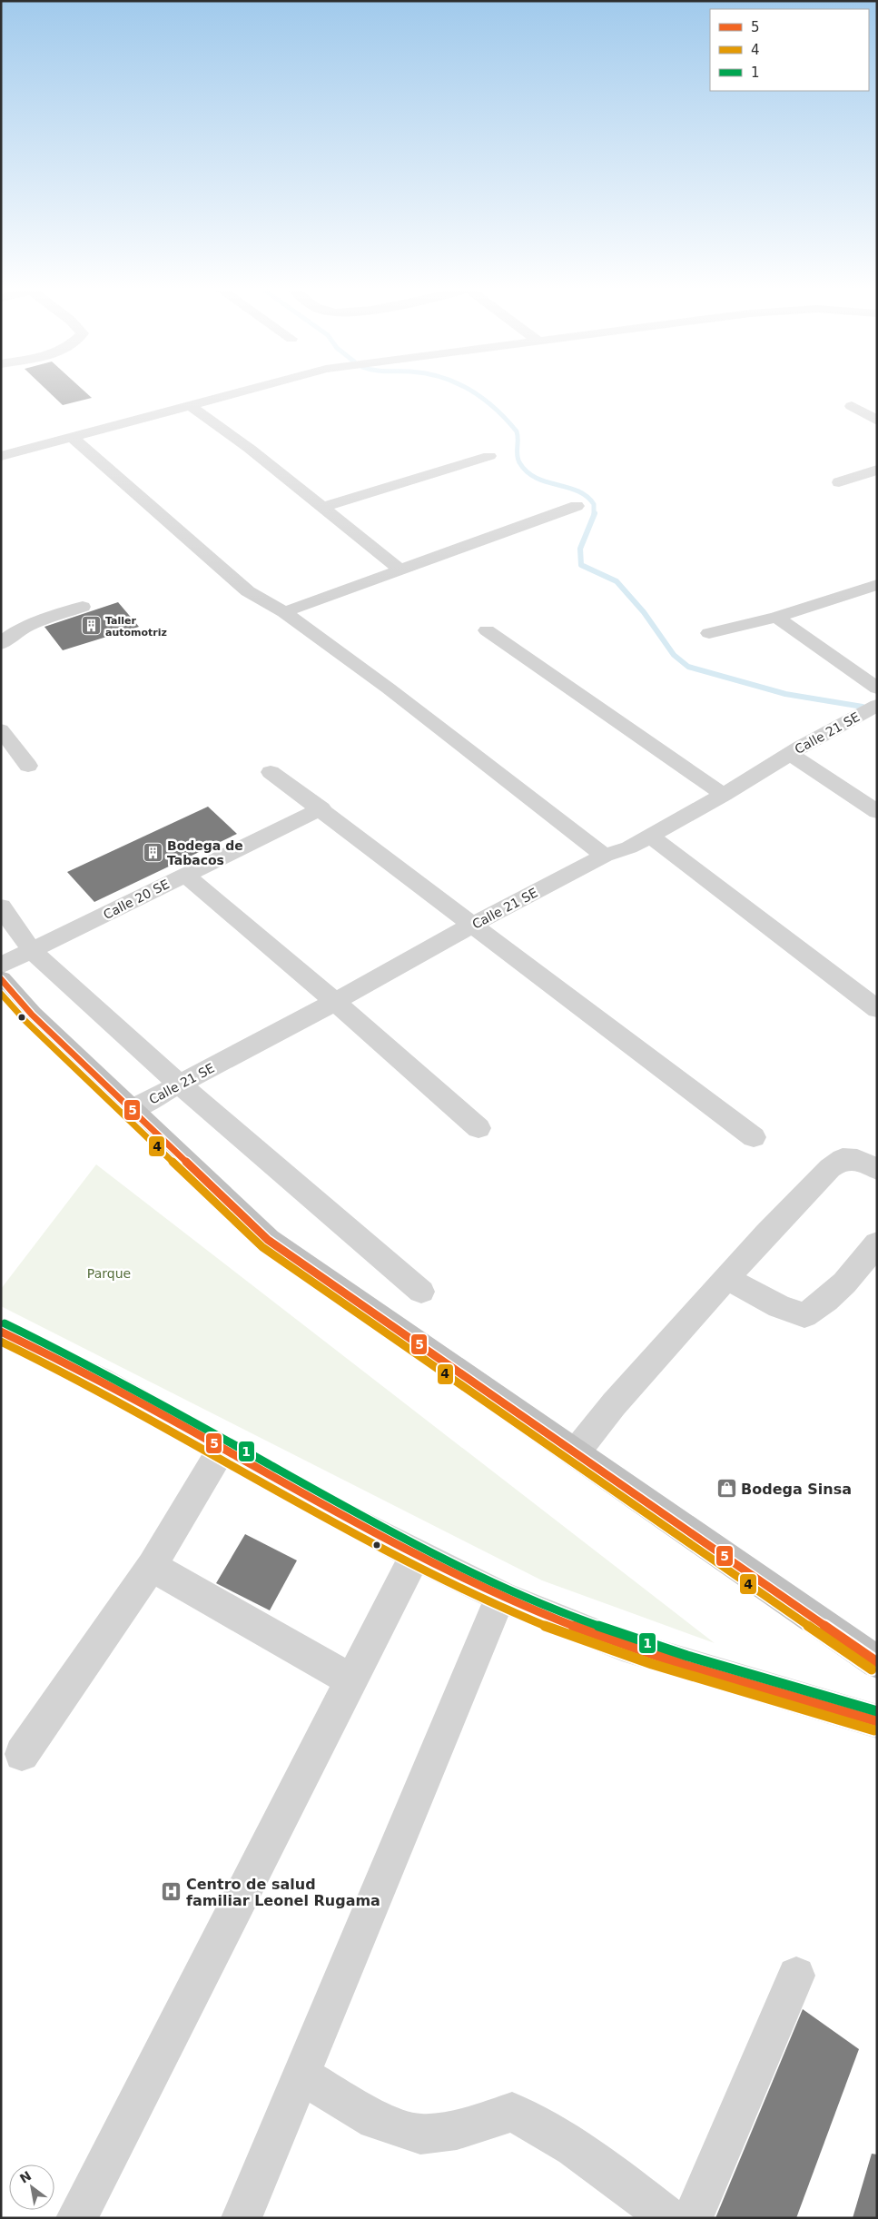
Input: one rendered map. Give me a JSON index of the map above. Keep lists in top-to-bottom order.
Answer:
{
  "streets": {
    "street": ["Calle 21 SE", "Calle 20 SE"]
  },
  "parks": ["Parque"],
  "places": {
    "building": ["Taller automotriz", "Bodega de Tabacos"],
    "shop": ["Bodega Sinsa"],
    "hospital": ["Centro de salud familiar Leonel Rugama"]
  },
  "lines": ["transit line 5", "transit line 4", "transit line 1"],
  "legend": ["5", "4", "1"],
  "north": "top left"
}
